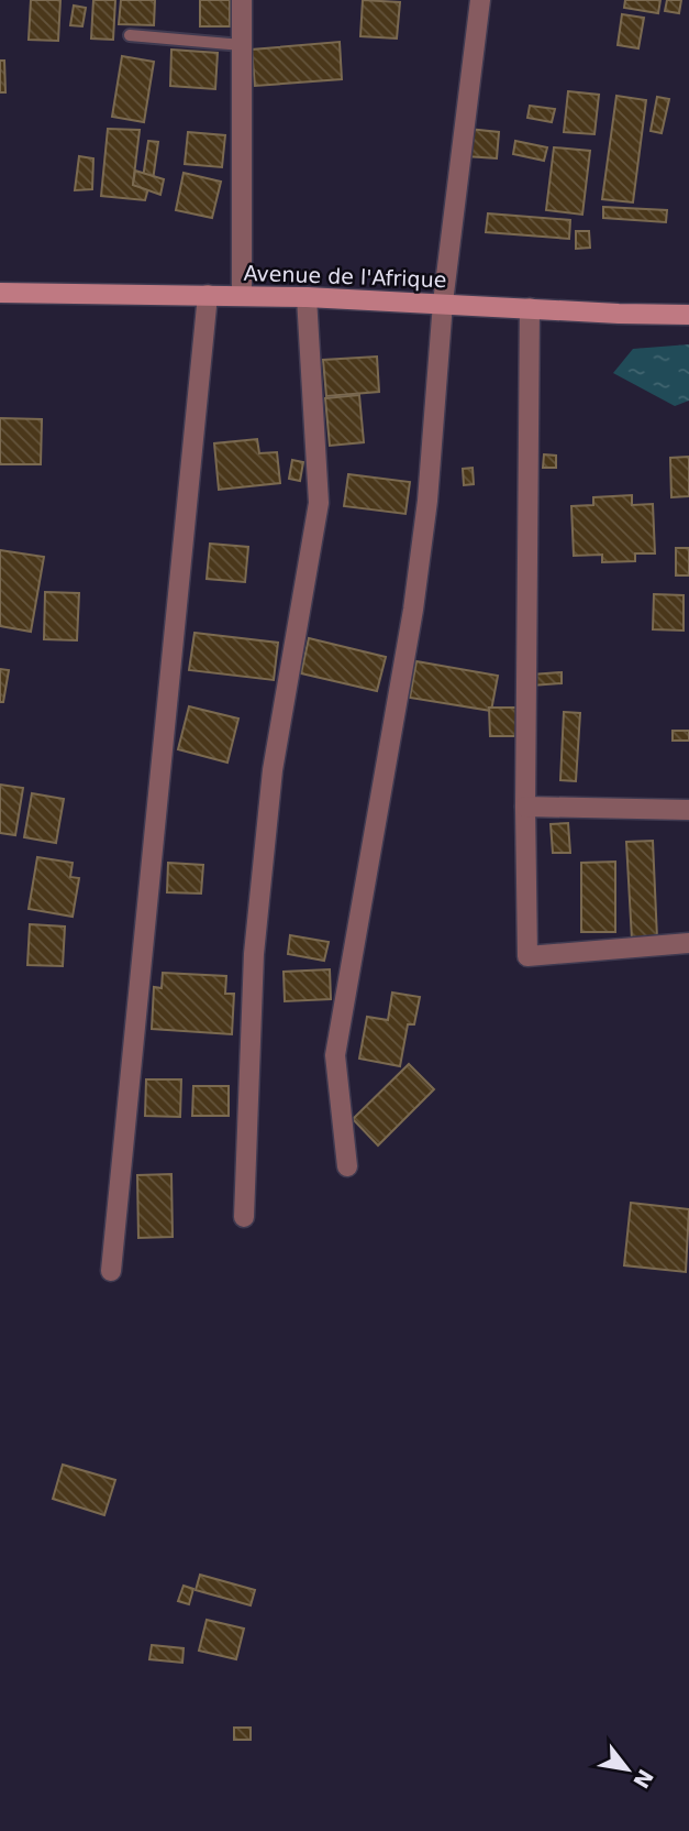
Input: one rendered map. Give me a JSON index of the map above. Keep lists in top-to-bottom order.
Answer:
{
  "streets": {
    "main road": ["Avenue de l'Afrique"]
  },
  "north": "bottom right"
}
